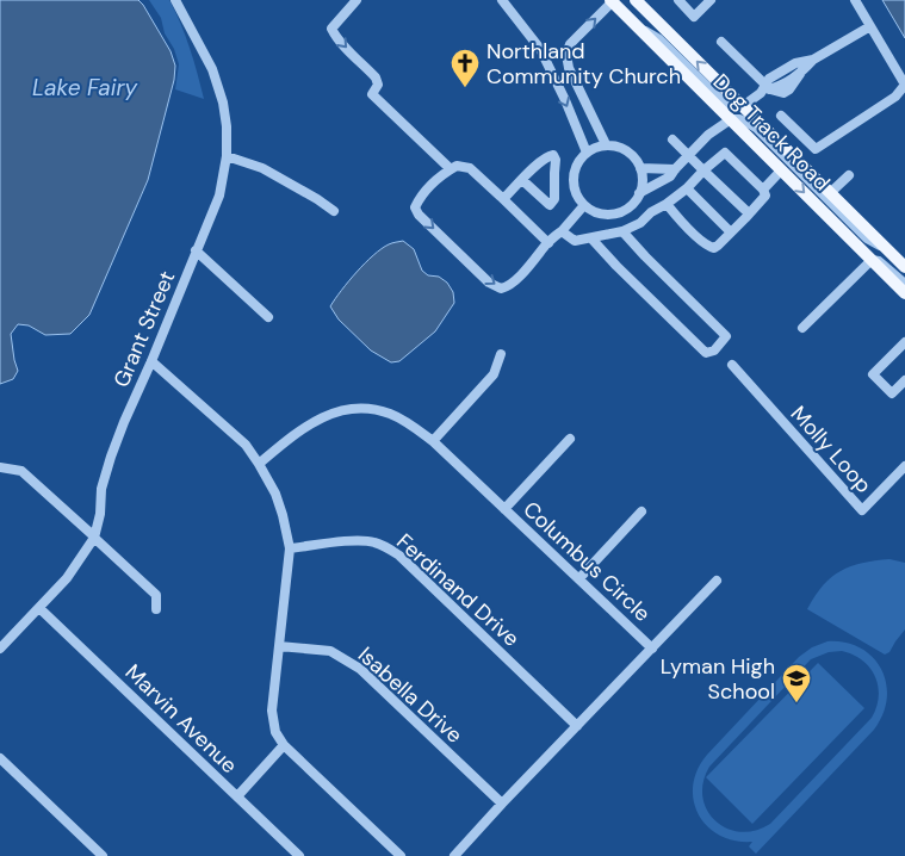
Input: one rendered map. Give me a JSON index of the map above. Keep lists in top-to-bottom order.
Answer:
{
  "streets": {
    "main road": ["Dog Track Road"],
    "street": [
      "Grant Street",
      "Molly Loop",
      "Columbus Circle",
      "Ferdinand Drive",
      "Isabella Drive",
      "Marvin Avenue"
    ]
  },
  "crossings": [
    ["Grant Street", "Marvin Avenue"],
    ["Columbus Circle", "Ferdinand Drive"],
    ["Columbus Circle", "Isabella Drive"]
  ],
  "water": ["Lake Fairy"],
  "places": {
    "church": ["Northland Community Church"],
    "school or university": ["Lyman High School"]
  }
}
